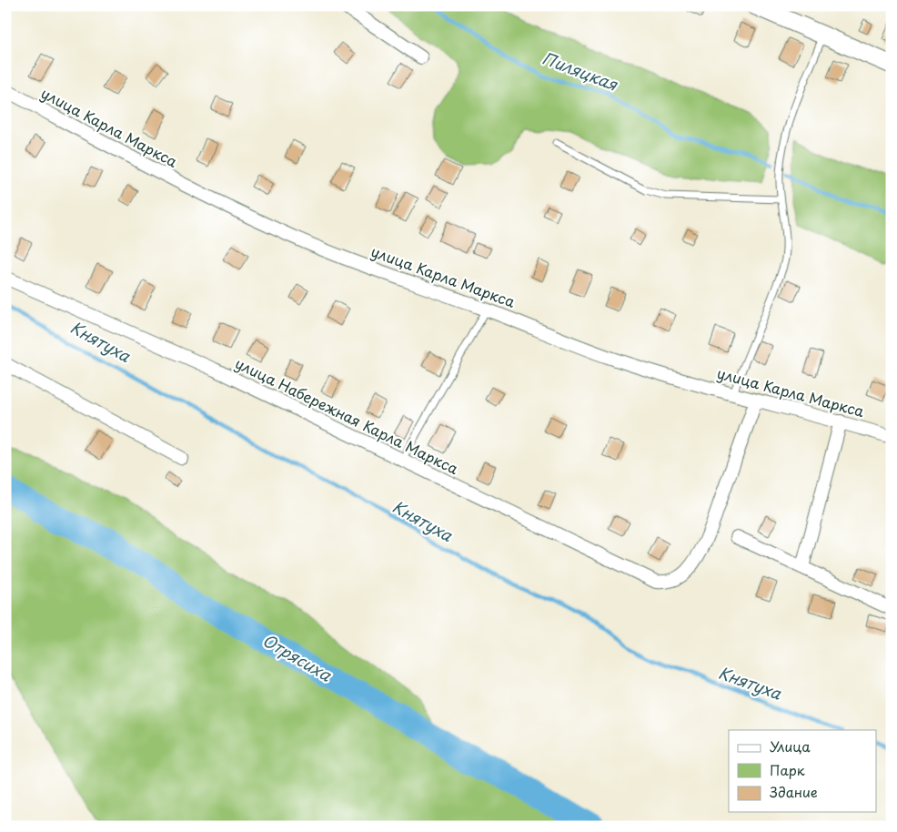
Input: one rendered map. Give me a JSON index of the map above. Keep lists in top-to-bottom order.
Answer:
{
  "streets": {
    "street": ["улица Карла Маркса", "улица Набережная Карла Маркса"]
  },
  "crossings": [
    ["улица Карла Маркса", "улица Набережная Карла Маркса"]
  ],
  "water": ["Пиляцкая", "Княтуха", "Отрясиха"],
  "legend": ["Улица", "Парк", "Здание"]
}
